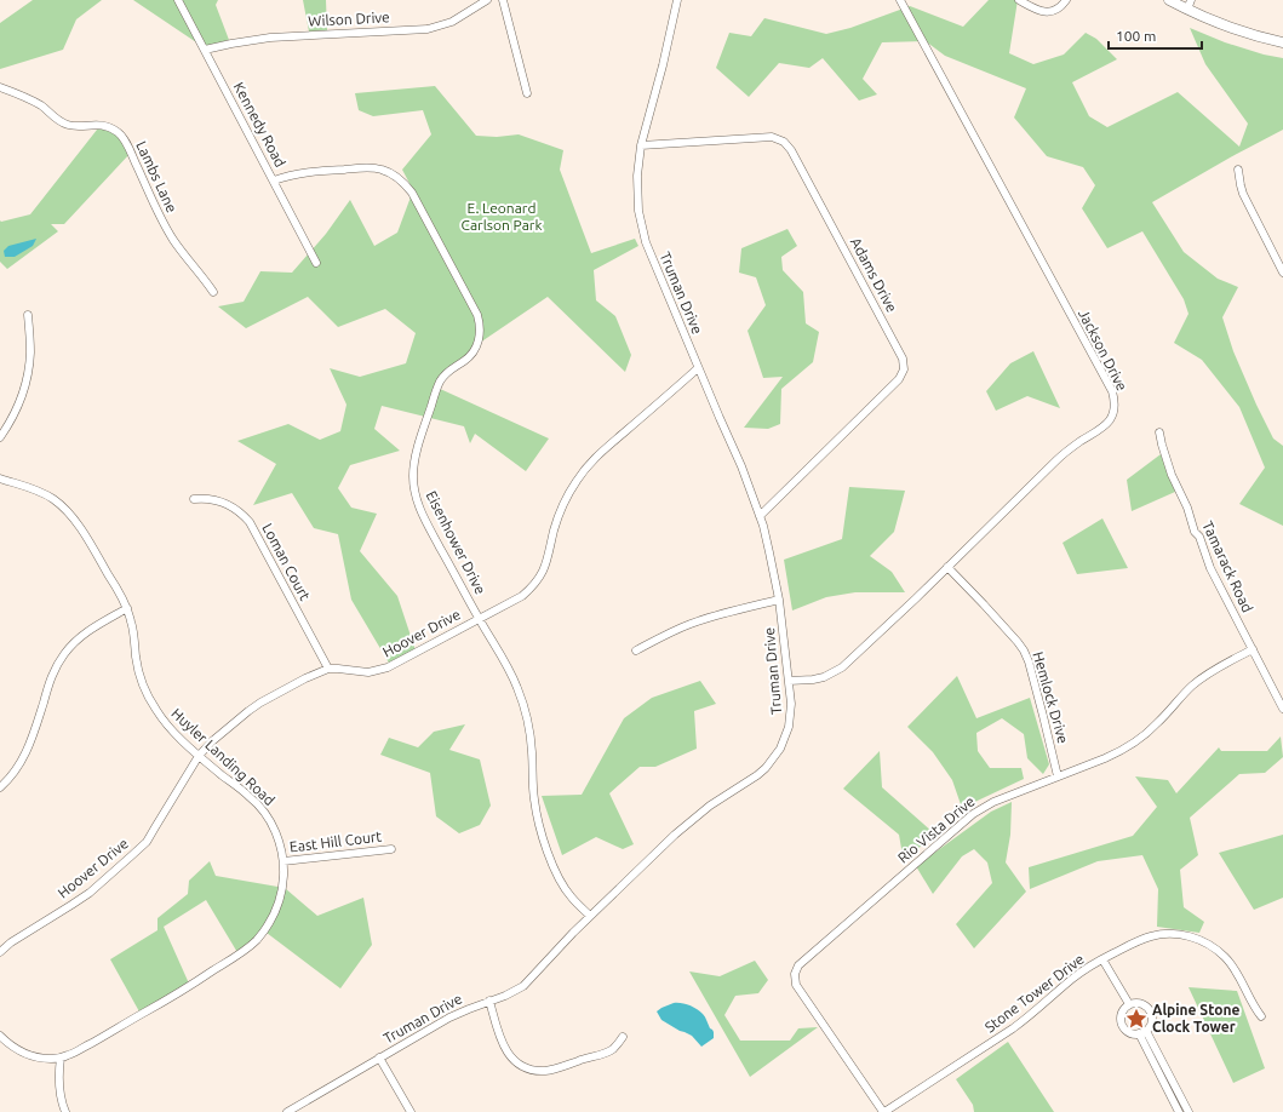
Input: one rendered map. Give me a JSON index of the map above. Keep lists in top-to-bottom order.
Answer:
{
  "streets": {
    "street": [
      "Wilson Drive",
      "Kennedy Road",
      "Lambs Lane",
      "Adams Drive",
      "Truman Drive",
      "Jackson Drive",
      "Eisenhower Drive",
      "Loman Court",
      "Tamarack Road",
      "Hoover Drive",
      "Hemlock Drive",
      "Huyler Landing Road",
      "Rio Vista Drive",
      "East Hill Court",
      "Stone Tower Drive"
    ]
  },
  "crossings": [
    ["Wilson Drive", "Kennedy Road"],
    ["Kennedy Road", "Eisenhower Drive"],
    ["Adams Drive", "Truman Drive"],
    ["Truman Drive", "Jackson Drive"],
    ["Truman Drive", "Eisenhower Drive"],
    ["Truman Drive", "Hoover Drive"],
    ["Jackson Drive", "Hemlock Drive"],
    ["Eisenhower Drive", "Hoover Drive"],
    ["Loman Court", "Hoover Drive"],
    ["Tamarack Road", "Rio Vista Drive"],
    ["Hoover Drive", "Huyler Landing Road"],
    ["Hemlock Drive", "Rio Vista Drive"],
    ["Huyler Landing Road", "East Hill Court"],
    ["Rio Vista Drive", "Stone Tower Drive"]
  ],
  "parks": ["E. Leonard Carlson Park"],
  "places": {
    "place": ["Alpine Stone Clock Tower"]
  },
  "scale_bar": "100 m"
}
